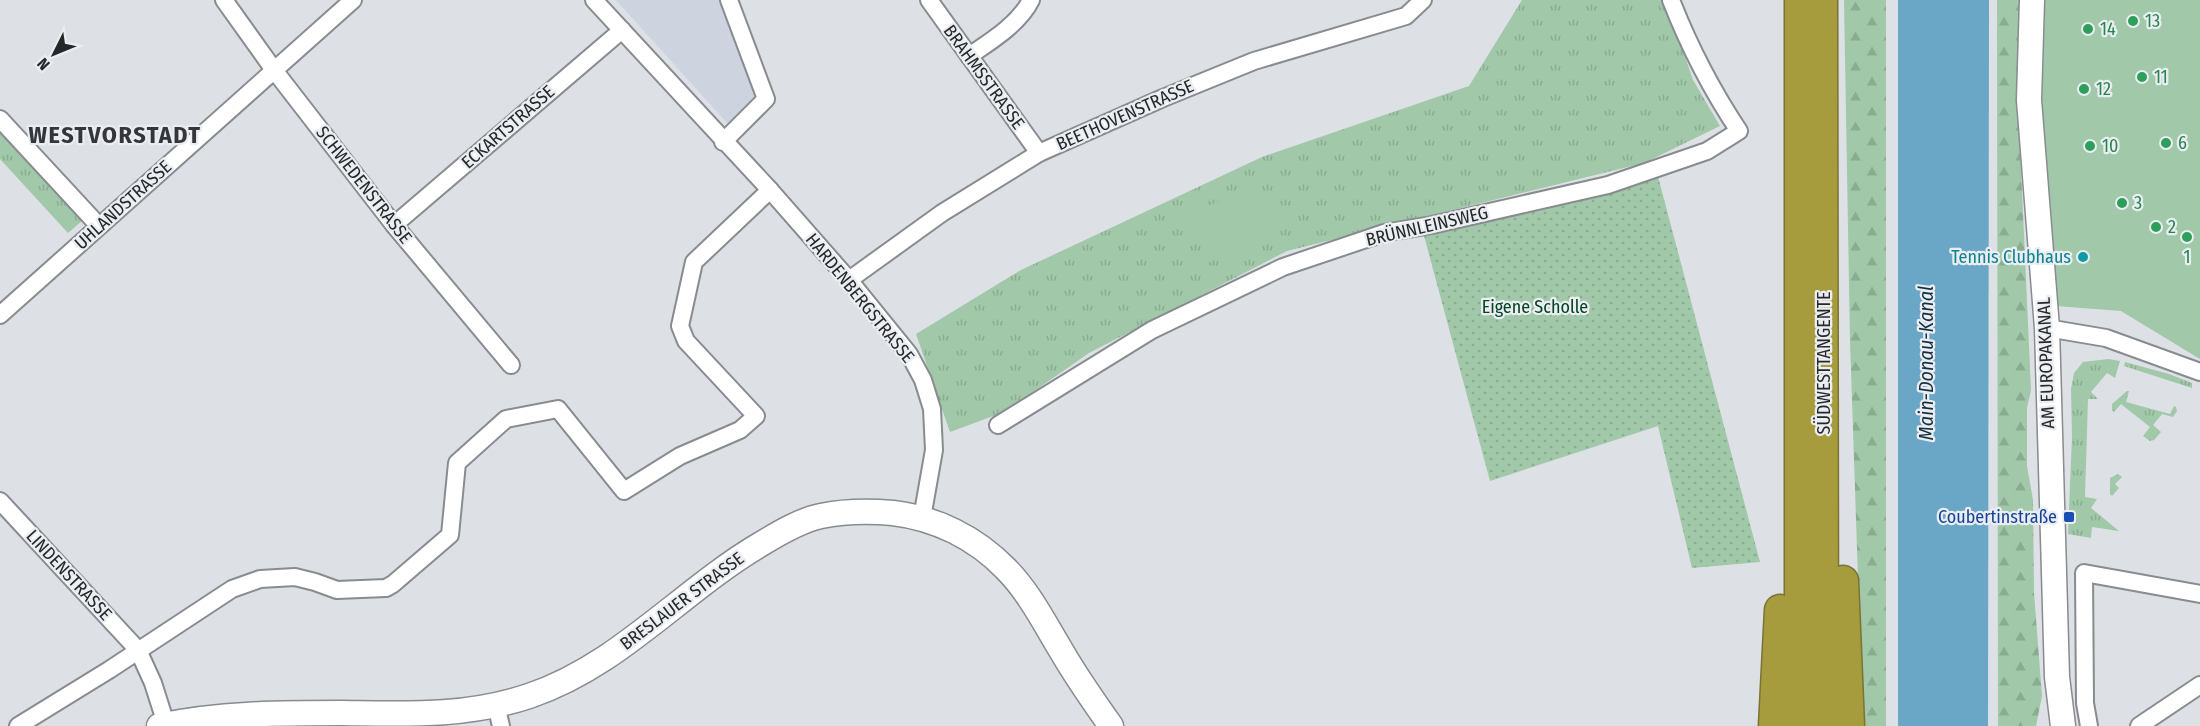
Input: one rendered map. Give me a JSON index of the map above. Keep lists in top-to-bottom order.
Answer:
{
  "streets": {
    "highway": ["SÜDWESTTANGENTE"],
    "main road": ["AM EUROPAKANAL", "BRESLAUER STRASSE"],
    "street": [
      "BRAHMSSTRASSE",
      "BEETHOVENSTRASSE",
      "ECKARTSTRASSE",
      "SCHWEDENSTRASSE",
      "UHLANDSTRASSE",
      "BRÜNNLEINSWEG",
      "HARDENBERGSTRASSE",
      "LINDENSTRASSE"
    ]
  },
  "crossings": [
    ["BRAHMSSTRASSE", "BEETHOVENSTRASSE"],
    ["BEETHOVENSTRASSE", "HARDENBERGSTRASSE"],
    ["ECKARTSTRASSE", "SCHWEDENSTRASSE"],
    ["ECKARTSTRASSE", "HARDENBERGSTRASSE"],
    ["SCHWEDENSTRASSE", "UHLANDSTRASSE"],
    ["HARDENBERGSTRASSE", "BRESLAUER STRASSE"],
    ["LINDENSTRASSE", "BRESLAUER STRASSE"]
  ],
  "districts": ["WESTVORSTADT"],
  "water": ["Main-Donau-Kanal"],
  "parks": ["Eigene Scholle"],
  "places": {
    "other": [
      "13",
      "14",
      "11",
      "12",
      "6",
      "10",
      "3",
      "2",
      "1",
      "Tennis Clubhaus"
    ],
    "transit": ["Coubertinstraße"]
  },
  "north": "bottom left"
}
